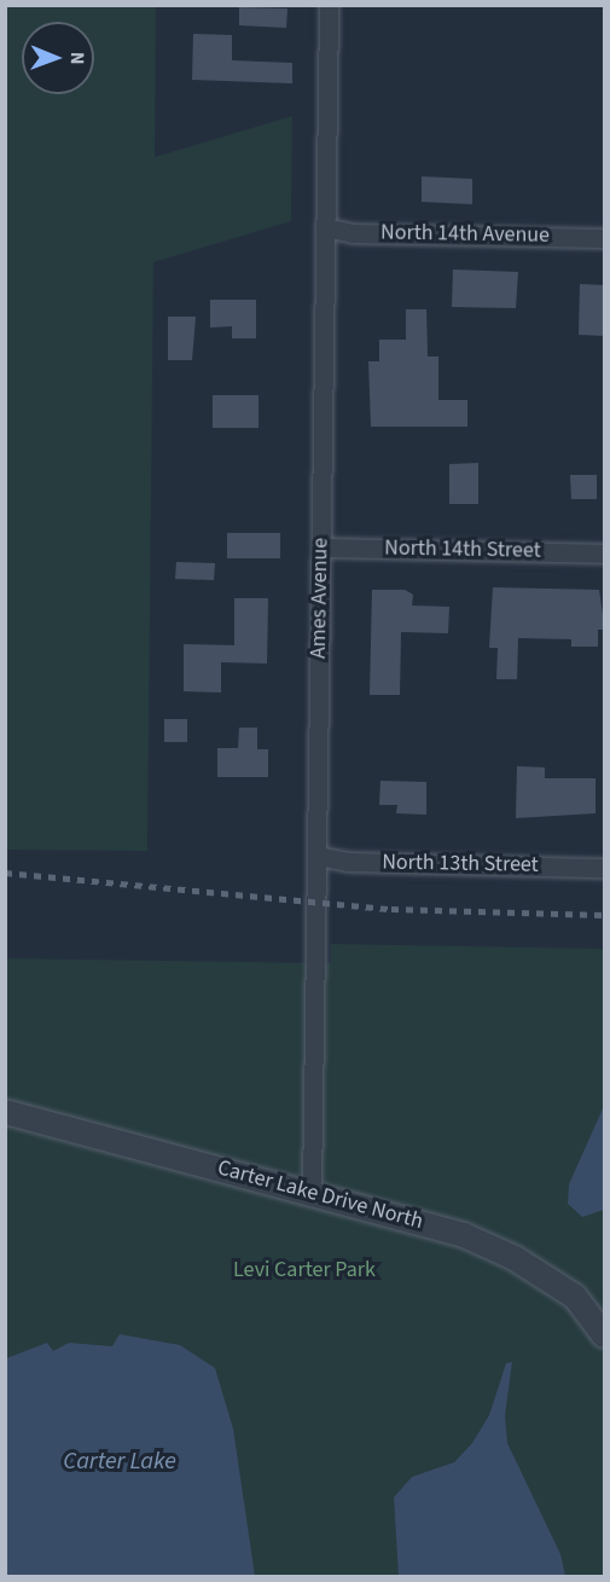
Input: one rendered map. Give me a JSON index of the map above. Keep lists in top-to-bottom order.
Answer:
{
  "streets": {
    "street": [
      "North 14th Avenue",
      "North 14th Street",
      "Ames Avenue",
      "North 13th Street",
      "Carter Lake Drive North"
    ]
  },
  "crossings": [
    ["North 14th Avenue", "Ames Avenue"],
    ["North 14th Street", "Ames Avenue"],
    ["Ames Avenue", "North 13th Street"],
    ["Ames Avenue", "Carter Lake Drive North"]
  ],
  "water": ["Carter Lake"],
  "parks": ["Levi Carter Park"],
  "north": "right"
}
